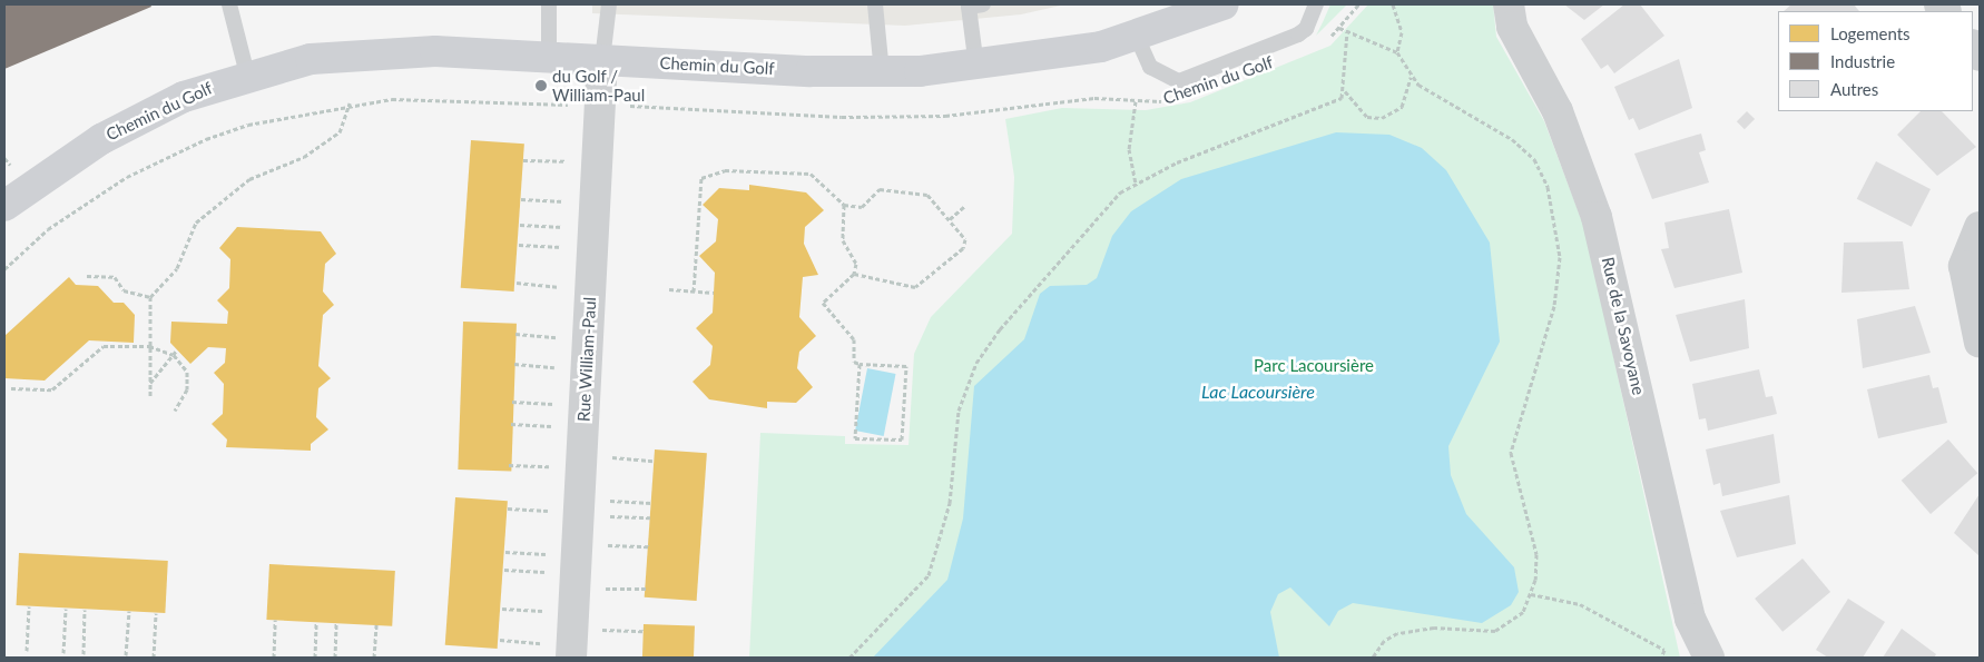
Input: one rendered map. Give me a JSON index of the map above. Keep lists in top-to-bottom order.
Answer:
{
  "streets": {
    "street": ["Chemin du Golf", "Rue de la Savoyane", "Rue William-Paul"]
  },
  "crossings": [
    ["Chemin du Golf", "Rue William-Paul"]
  ],
  "water": ["Lac Lacoursière"],
  "parks": ["Parc Lacoursière"],
  "places": ["du Golf / William-Paul"],
  "legend": ["Logements", "Industrie", "Autres"]
}
